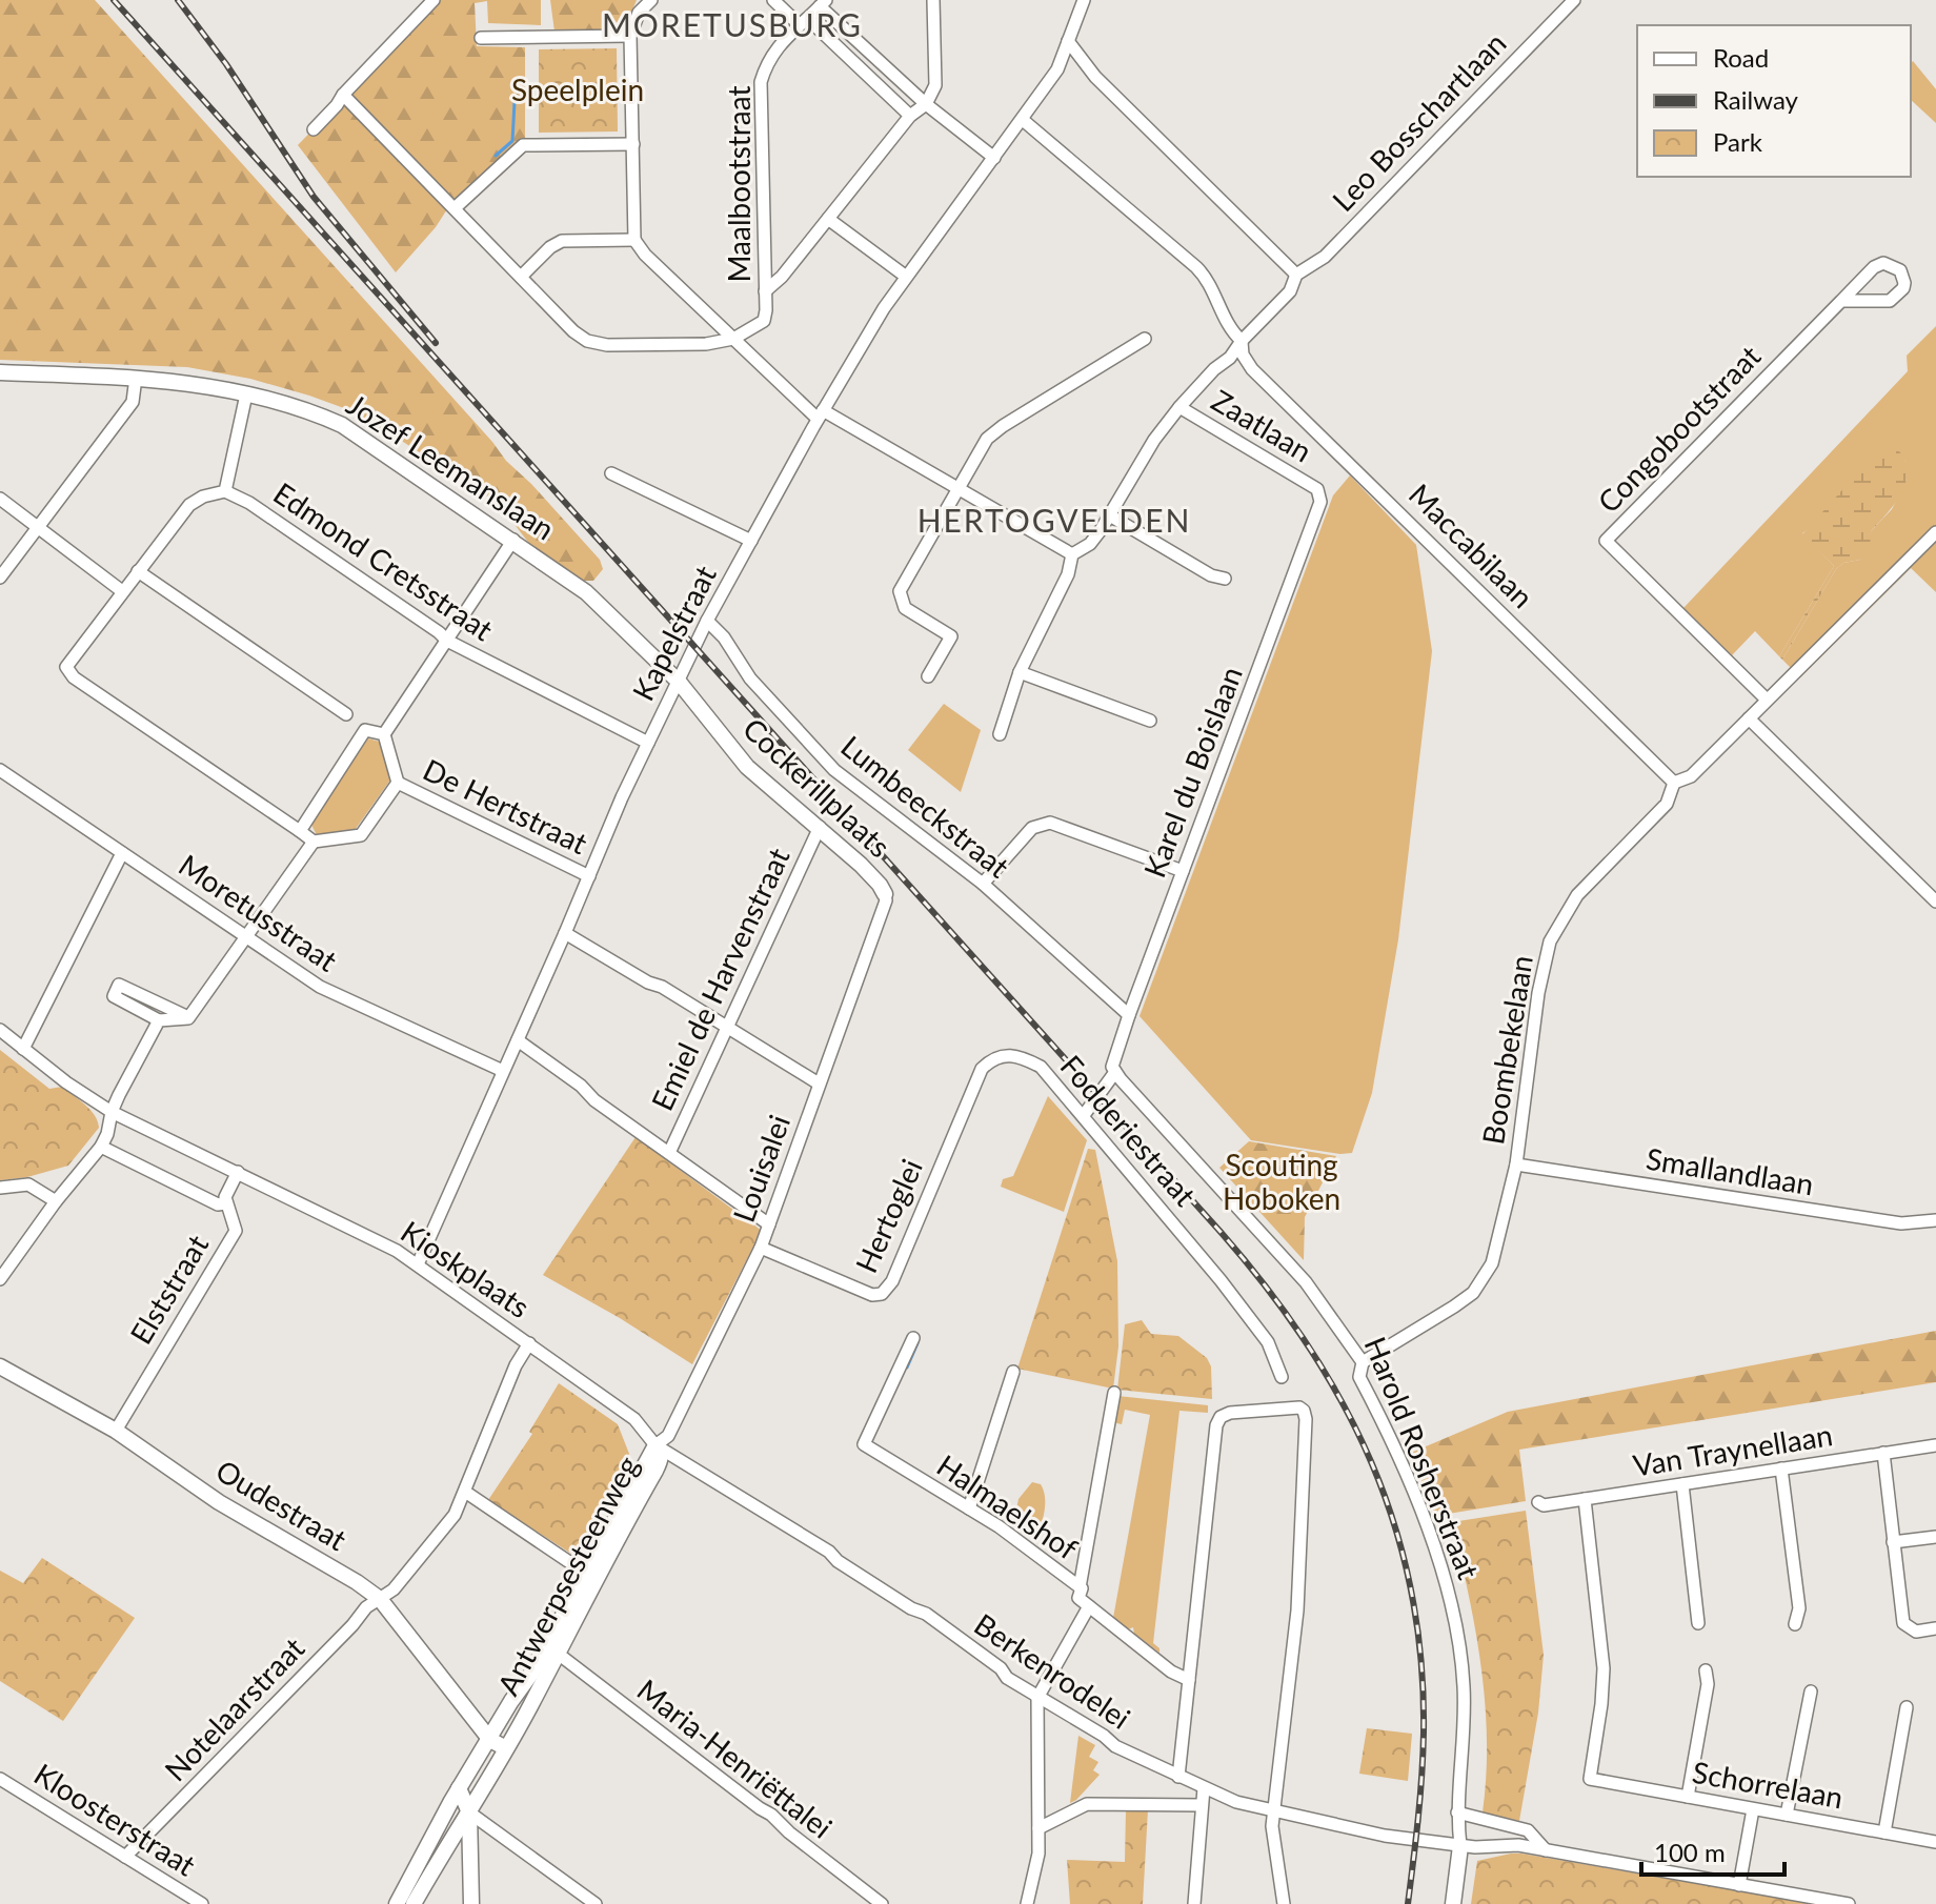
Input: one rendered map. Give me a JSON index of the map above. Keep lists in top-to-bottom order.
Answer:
{
  "streets": {
    "street": [
      "Leo Bosschartlaan",
      "Maalbootstraat",
      "Zaatlaan",
      "Congobootstraat",
      "Jozef Leemanslaan",
      "Maccabilaan",
      "Edmond Cretsstraat",
      "Kapelstraat",
      "Karel du Boislaan",
      "Cockerillplaats",
      "De Hertstraat",
      "Lumbeeckstraat",
      "Moretusstraat",
      "Emiel de Harvenstraat",
      "Boombekelaan",
      "Fodderiestraat",
      "Louisalei",
      "Smallandlaan",
      "Hertoglei",
      "Kioskplaats",
      "Elststraat",
      "Van Traynellaan",
      "Harold Rosherstraat",
      "Oudestraat",
      "Halmaelshof",
      "Antwerpsesteenweg",
      "Berkenrodelei",
      "Notelaarstraat",
      "Maria-Henriëttalei",
      "Schorrelaan",
      "Kloosterstraat"
    ]
  },
  "crossings": [
    ["Leo Bosschartlaan", "Zaatlaan"],
    ["Leo Bosschartlaan", "Maccabilaan"],
    ["Zaatlaan", "Karel du Boislaan"],
    ["Congobootstraat", "Boombekelaan"],
    ["Jozef Leemanslaan", "Kapelstraat"],
    ["Jozef Leemanslaan", "Cockerillplaats"],
    ["Maccabilaan", "Kapelstraat"],
    ["Maccabilaan", "Boombekelaan"],
    ["Edmond Cretsstraat", "Kapelstraat"],
    ["Kapelstraat", "Cockerillplaats"],
    ["Kapelstraat", "De Hertstraat"],
    ["Kapelstraat", "Lumbeeckstraat"],
    ["Kapelstraat", "Moretusstraat"],
    ["Kapelstraat", "Kioskplaats"],
    ["Karel du Boislaan", "Lumbeeckstraat"],
    ["Karel du Boislaan", "Harold Rosherstraat"],
    ["Cockerillplaats", "Emiel de Harvenstraat"],
    ["Cockerillplaats", "Louisalei"],
    ["Boombekelaan", "Smallandlaan"],
    ["Boombekelaan", "Harold Rosherstraat"],
    ["Fodderiestraat", "Hertoglei"],
    ["Louisalei", "Hertoglei"],
    ["Louisalei", "Kioskplaats"],
    ["Louisalei", "Antwerpsesteenweg"],
    ["Louisalei", "Berkenrodelei"],
    ["Kioskplaats", "Elststraat"],
    ["Kioskplaats", "Antwerpsesteenweg"],
    ["Kioskplaats", "Berkenrodelei"],
    ["Kioskplaats", "Notelaarstraat"],
    ["Elststraat", "Oudestraat"],
    ["Van Traynellaan", "Schorrelaan"],
    ["Harold Rosherstraat", "Berkenrodelei"],
    ["Oudestraat", "Antwerpsesteenweg"],
    ["Oudestraat", "Notelaarstraat"],
    ["Antwerpsesteenweg", "Berkenrodelei"],
    ["Antwerpsesteenweg", "Maria-Henriëttalei"],
    ["Notelaarstraat", "Kloosterstraat"]
  ],
  "districts": ["MORETUSBURG", "HERTOGVELDEN"],
  "parks": ["Speelplein", "Scouting Hoboken"],
  "legend": ["Road", "Railway", "Park"],
  "scale_bar": "100 m"
}
